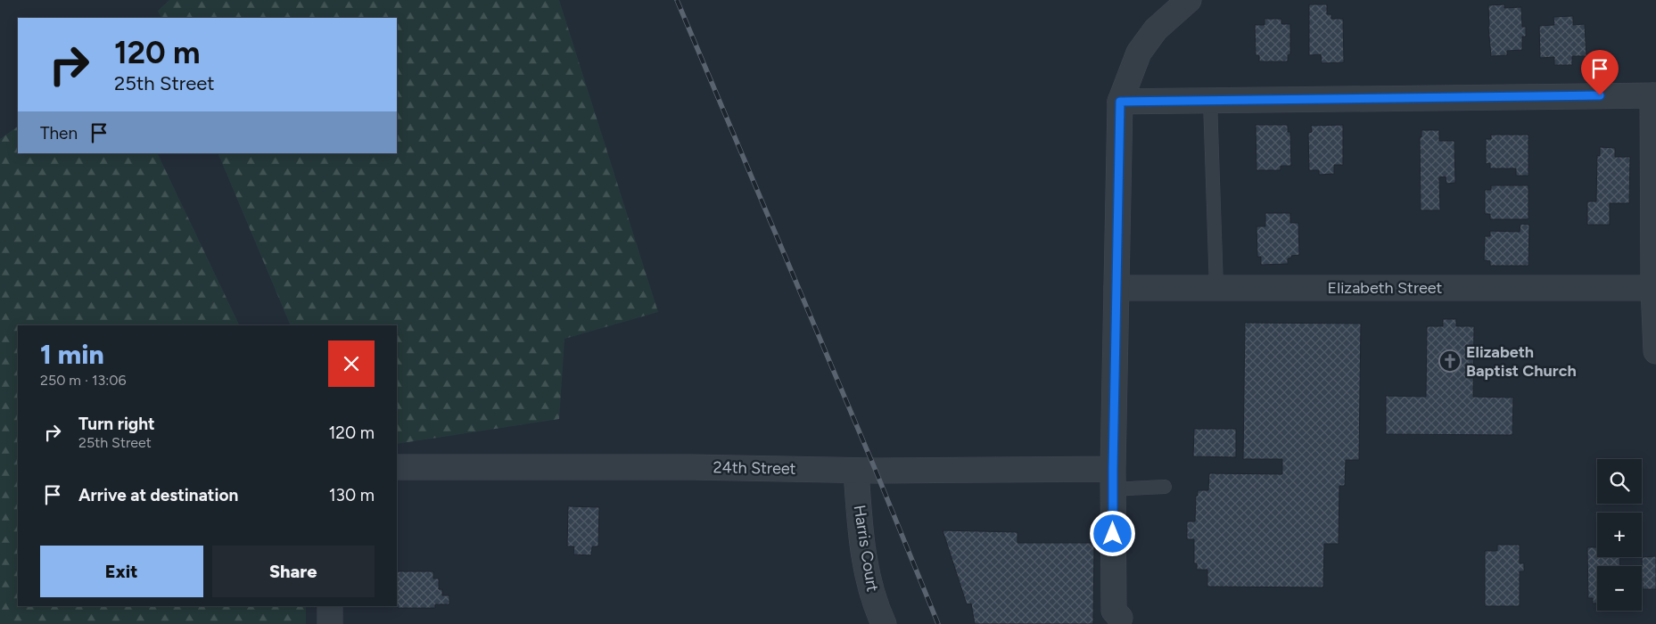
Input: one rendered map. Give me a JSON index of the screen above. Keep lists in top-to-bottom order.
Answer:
{
  "streets": {
    "street": ["Elizabeth Street", "24th Street", "Harris Court"]
  },
  "crossings": [
    ["24th Street", "Harris Court"]
  ],
  "places": {
    "church": ["Elizabeth Baptist Church"]
  },
  "page": {
    "turn": ["120 m", "25th Street"],
    "then": "Then",
    "heading": ["1 min", "250 m · 13:06"],
    "list": [
      {
        "name": "Turn right",
        "note": "25th Street",
        "value": "120 m"
      },
      {
        "name": "Arrive at destination",
        "value": "130 m"
      }
    ],
    "map_buttons": ["+", "−"],
    "buttons": ["Exit", "Share"]
  }
}
